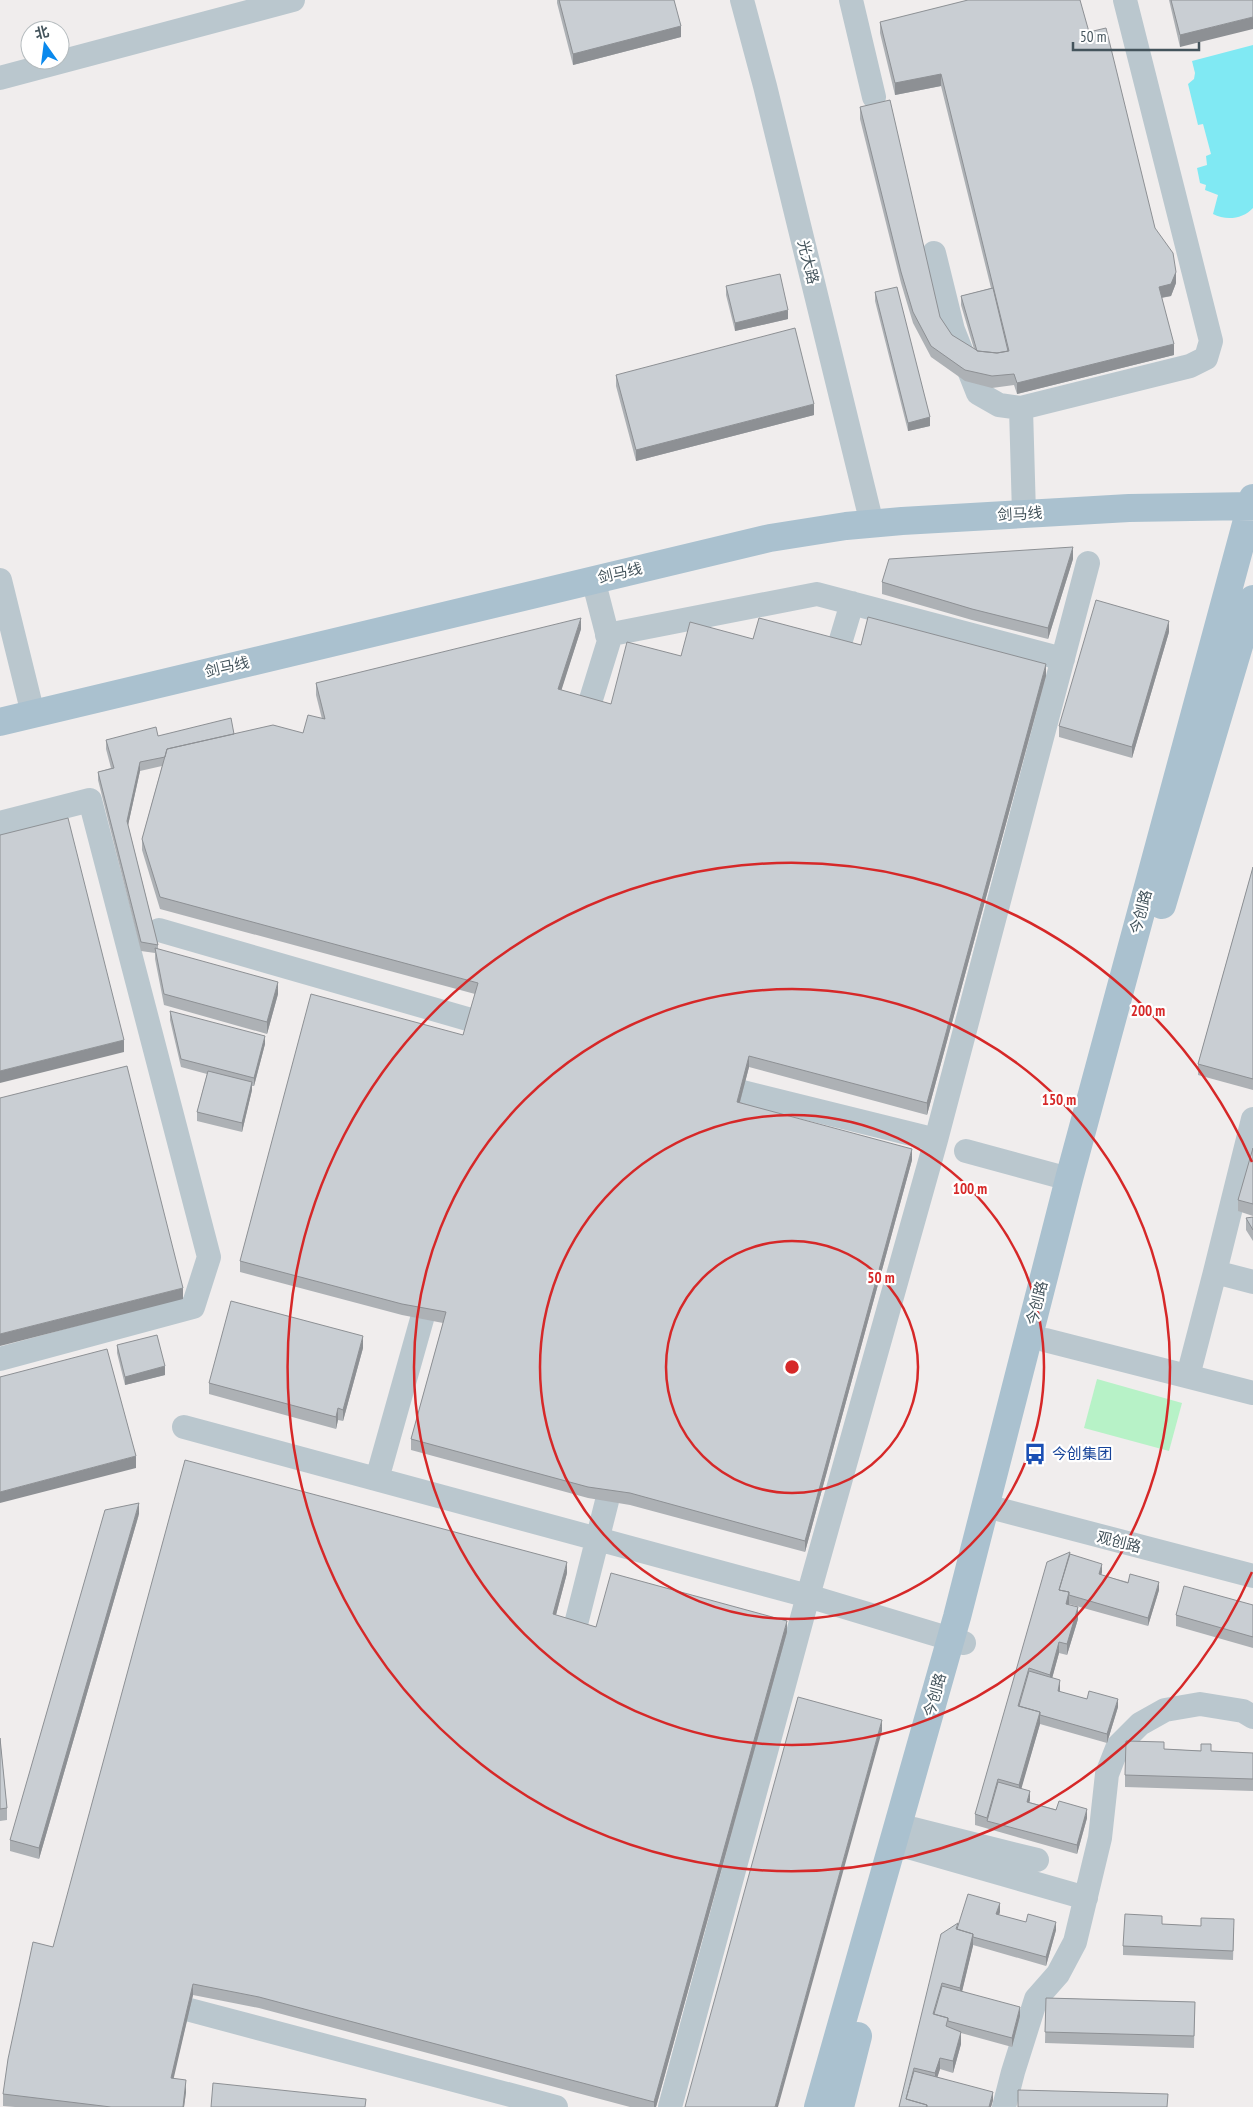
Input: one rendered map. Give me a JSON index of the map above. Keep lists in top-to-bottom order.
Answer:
{
  "streets": {
    "main road": ["剑马线", "今创路"],
    "street": ["光大路", "观创路"]
  },
  "crossings": [
    ["光大路", "剑马线"],
    ["剑马线", "今创路"],
    ["今创路", "观创路"]
  ],
  "places": {
    "bus stop": ["今创集团"]
  },
  "scale_bar": "50 m",
  "north": "top",
  "rings": [
    "200 m",
    "150 m",
    "100 m",
    "50 m"
  ]
}
